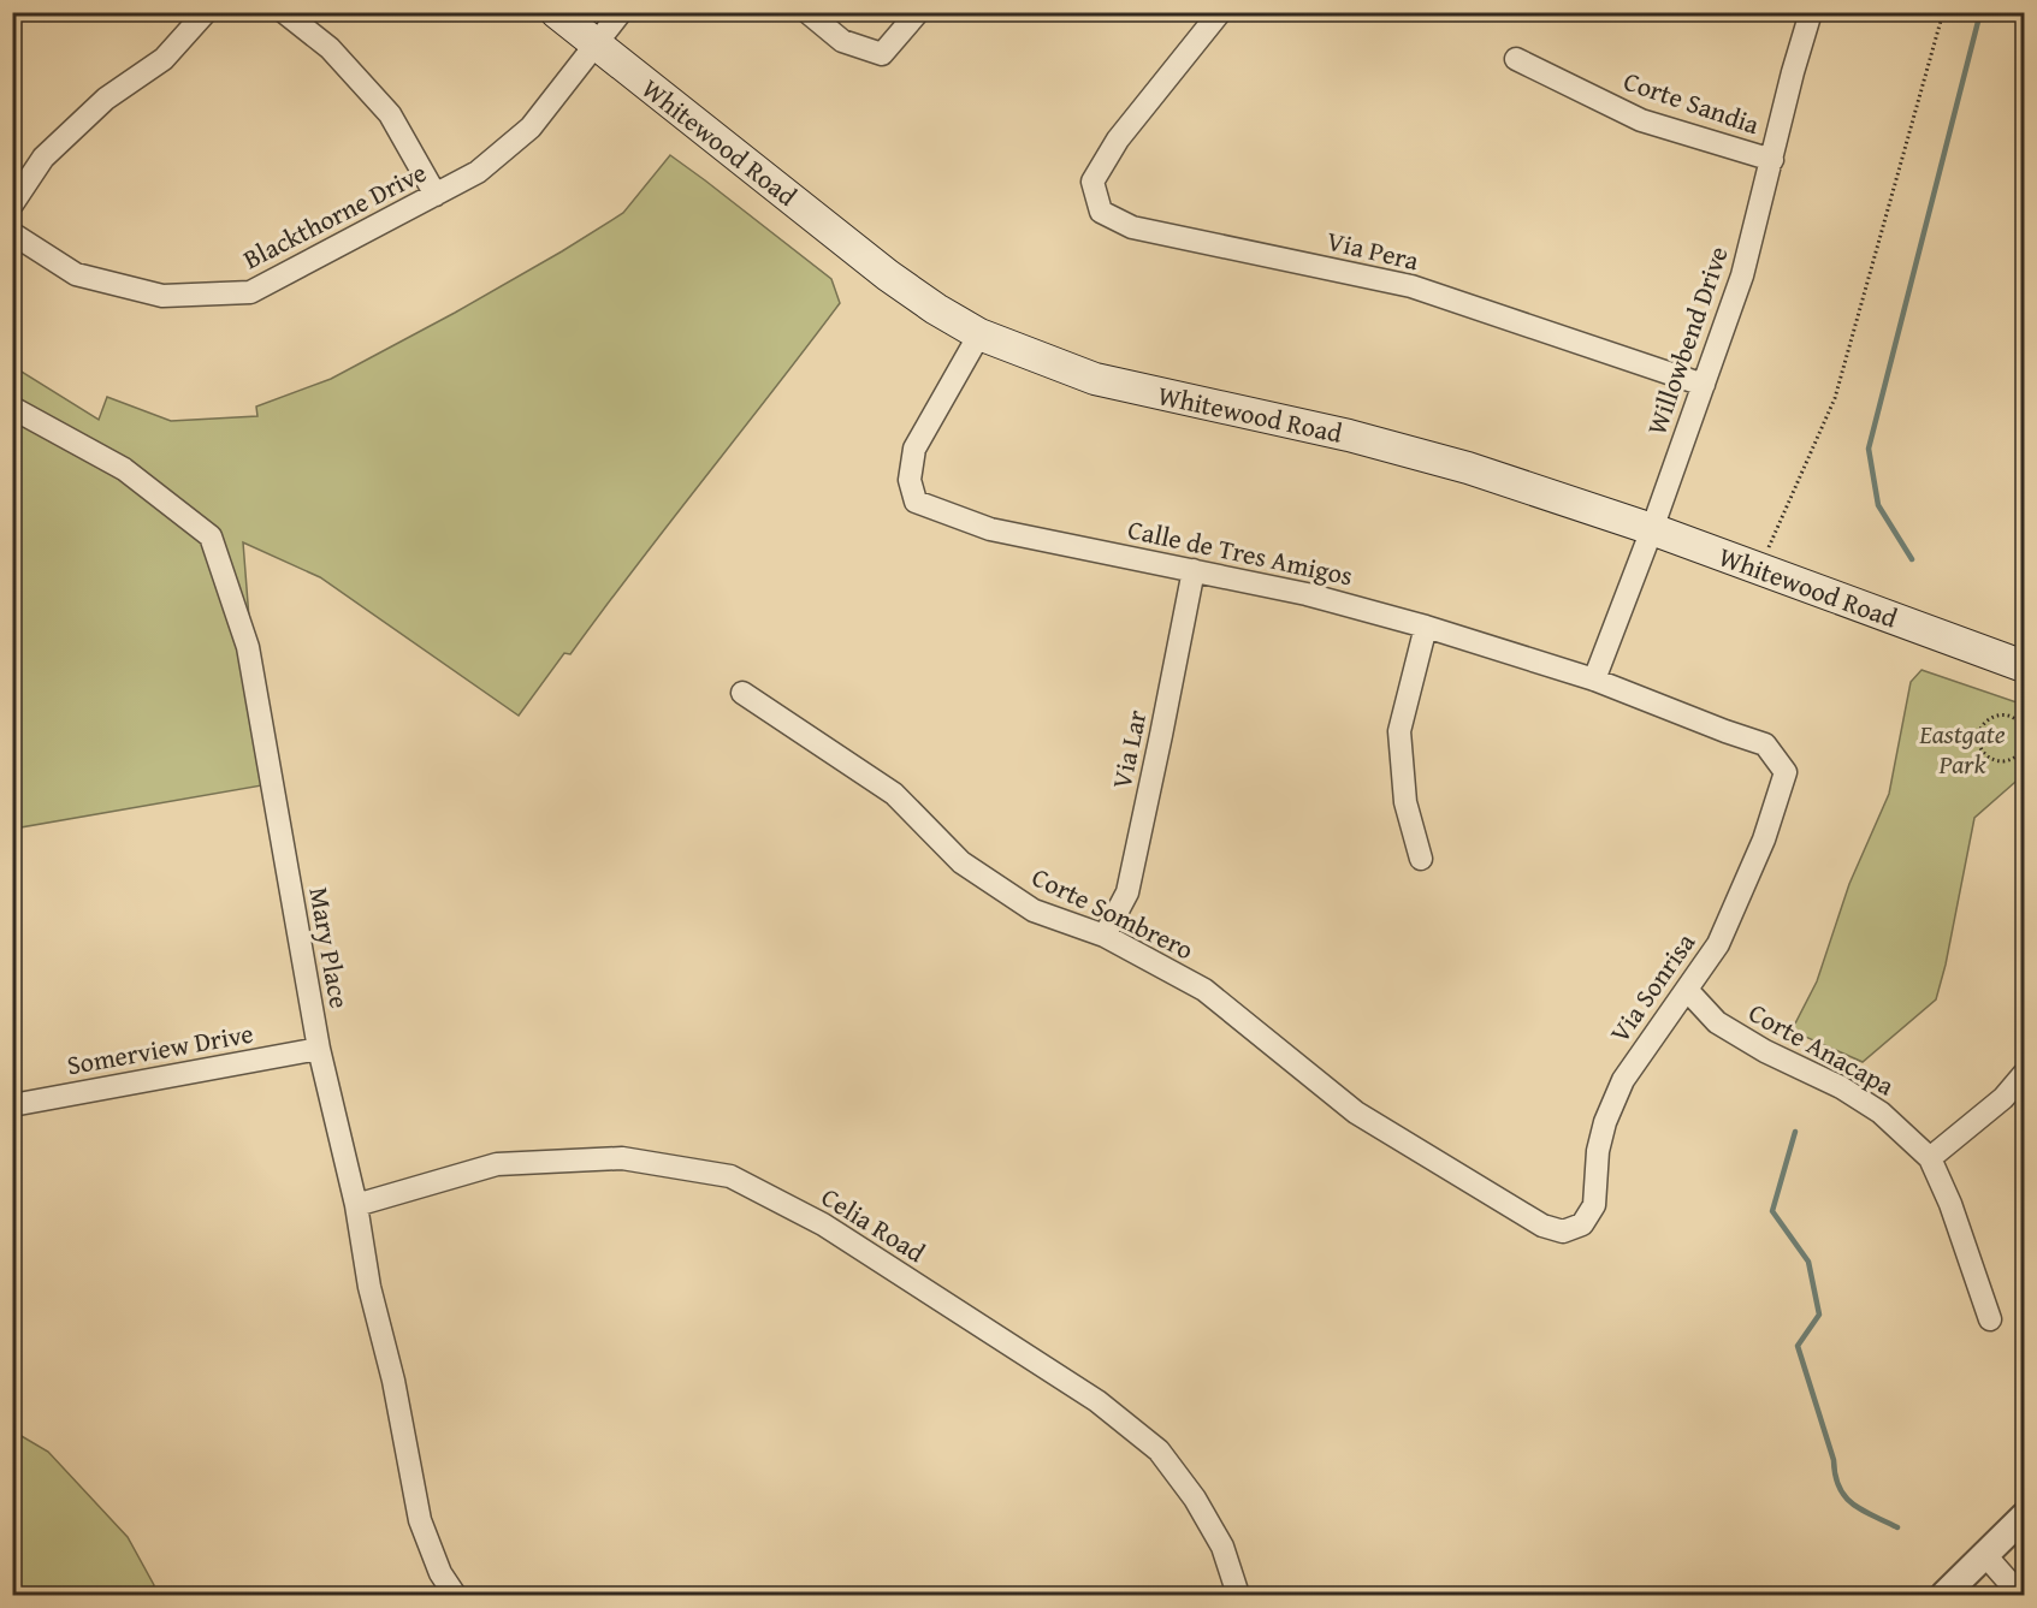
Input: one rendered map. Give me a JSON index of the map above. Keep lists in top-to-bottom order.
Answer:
{
  "streets": {
    "main road": ["Whitewood Road"],
    "street": [
      "Corte Sandia",
      "Blackthorne Drive",
      "Via Pera",
      "Willowbend Drive",
      "Calle de Tres Amigos",
      "Via Lar",
      "Corte Sombrero",
      "Mary Place",
      "Via Sonrisa",
      "Somerview Drive",
      "Corte Anacapa",
      "Celia Road"
    ]
  },
  "crossings": [
    ["Corte Sandia", "Willowbend Drive"],
    ["Whitewood Road", "Blackthorne Drive"],
    ["Whitewood Road", "Willowbend Drive"],
    ["Whitewood Road", "Calle de Tres Amigos"],
    ["Via Pera", "Willowbend Drive"],
    ["Willowbend Drive", "Calle de Tres Amigos"],
    ["Calle de Tres Amigos", "Via Lar"],
    ["Calle de Tres Amigos", "Via Sonrisa"],
    ["Via Lar", "Corte Sombrero"],
    ["Corte Sombrero", "Via Sonrisa"],
    ["Mary Place", "Somerview Drive"],
    ["Mary Place", "Celia Road"],
    ["Via Sonrisa", "Corte Anacapa"]
  ],
  "parks": ["Eastgate Park"]
}
